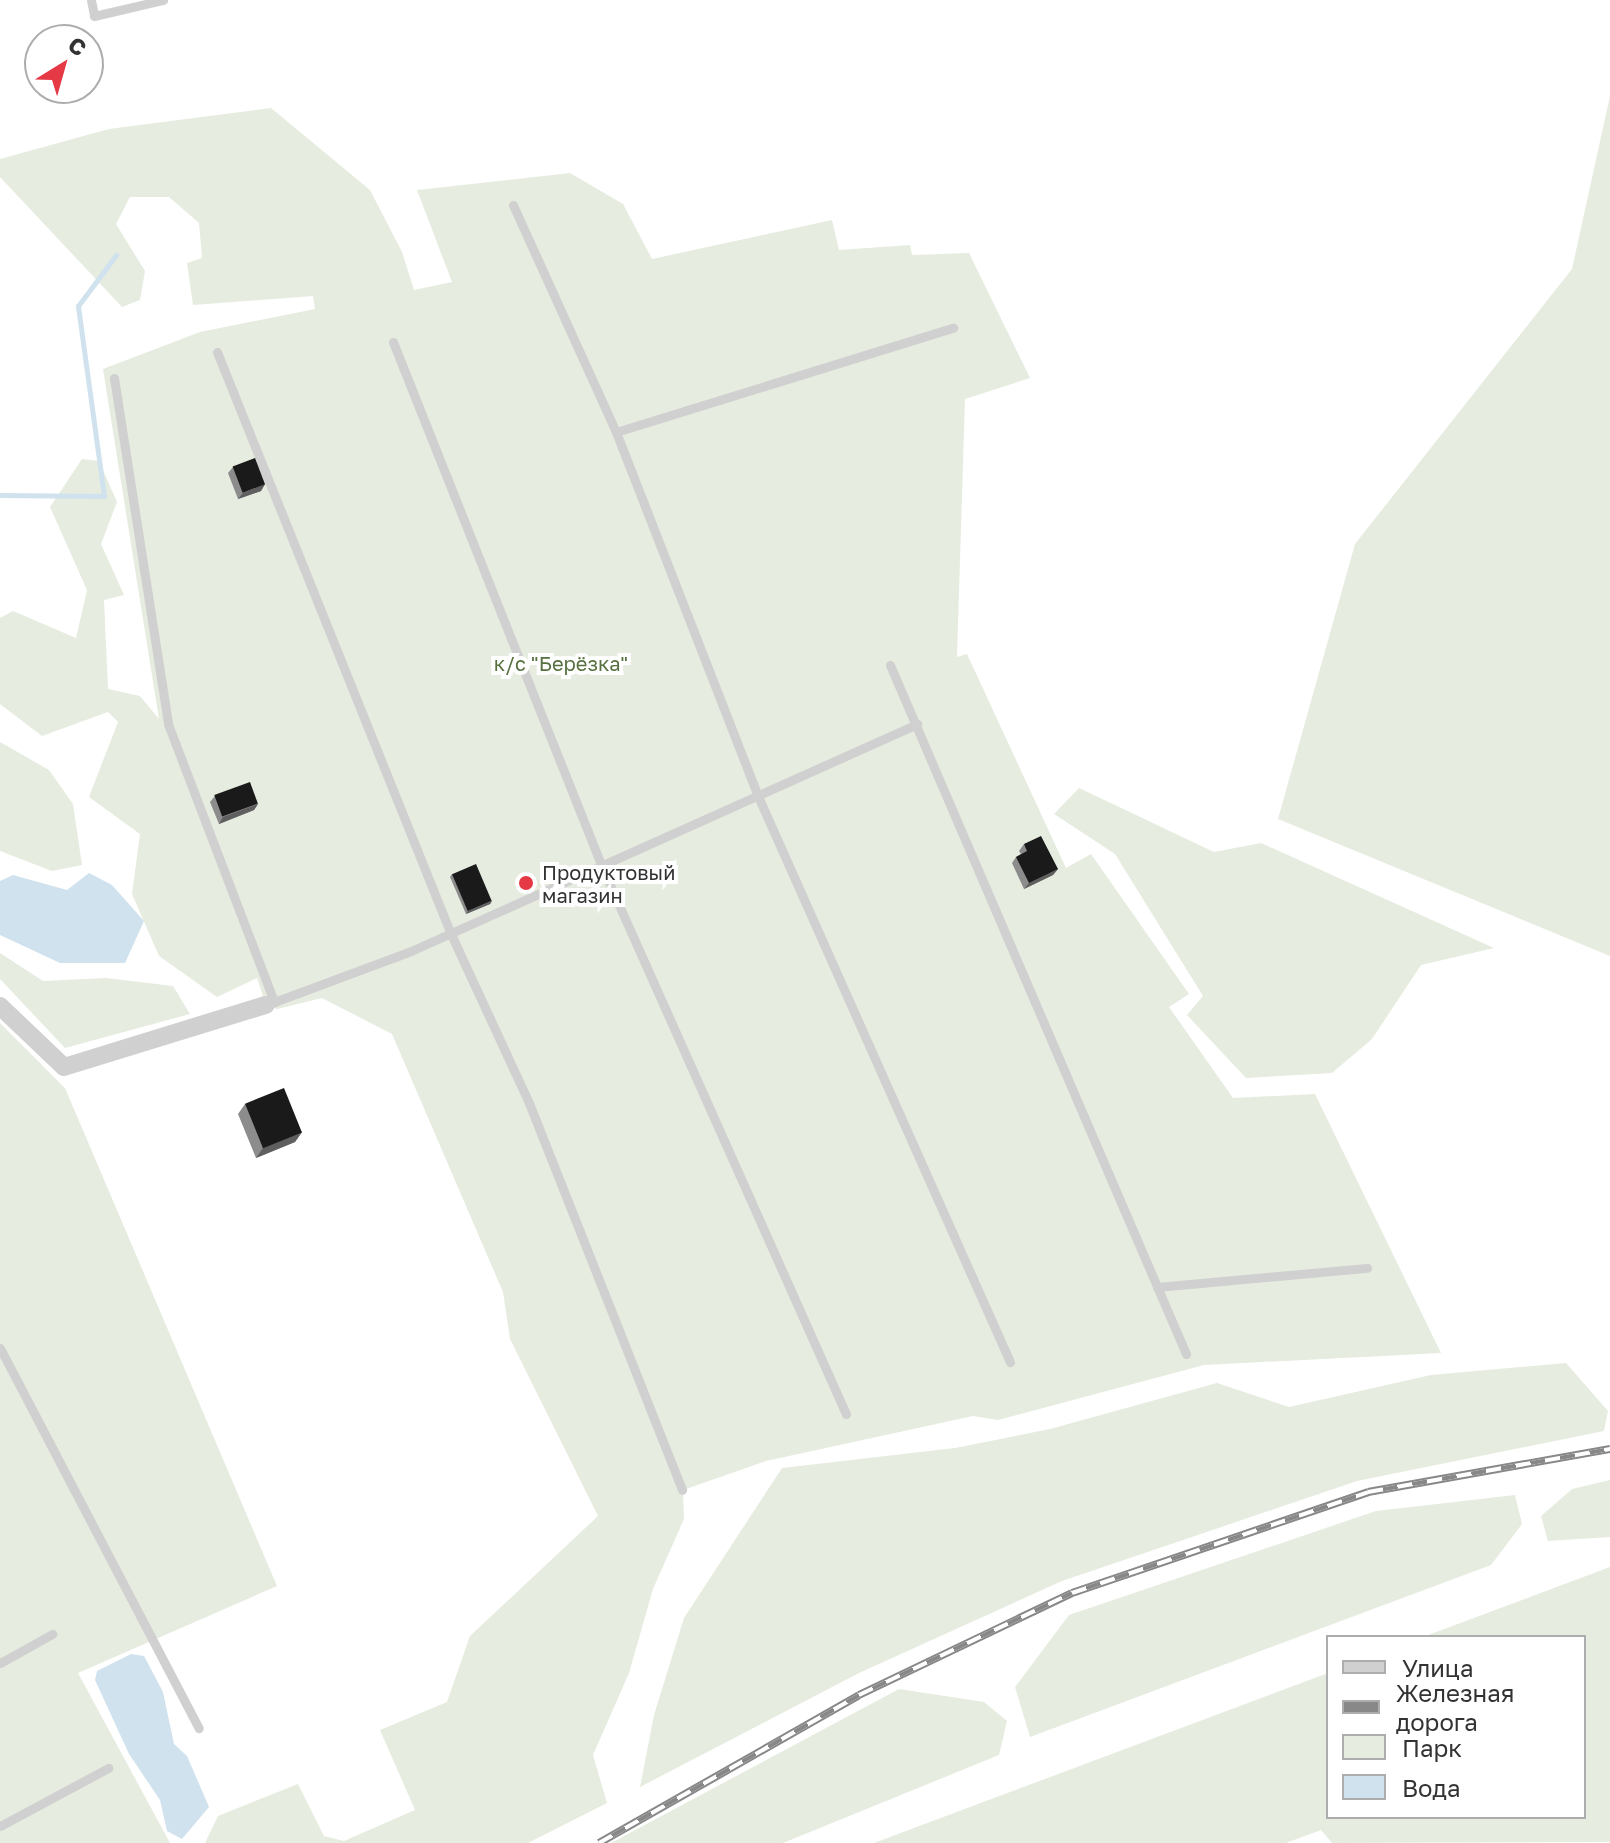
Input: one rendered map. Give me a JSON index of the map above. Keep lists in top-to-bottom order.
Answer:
{
  "parks": ["к/с \"Берёзка\""],
  "places": ["Продуктовый магазин"],
  "legend": [
    "Улица",
    "Железная дорога",
    "Парк",
    "Вода"
  ],
  "north": "top right"
}
